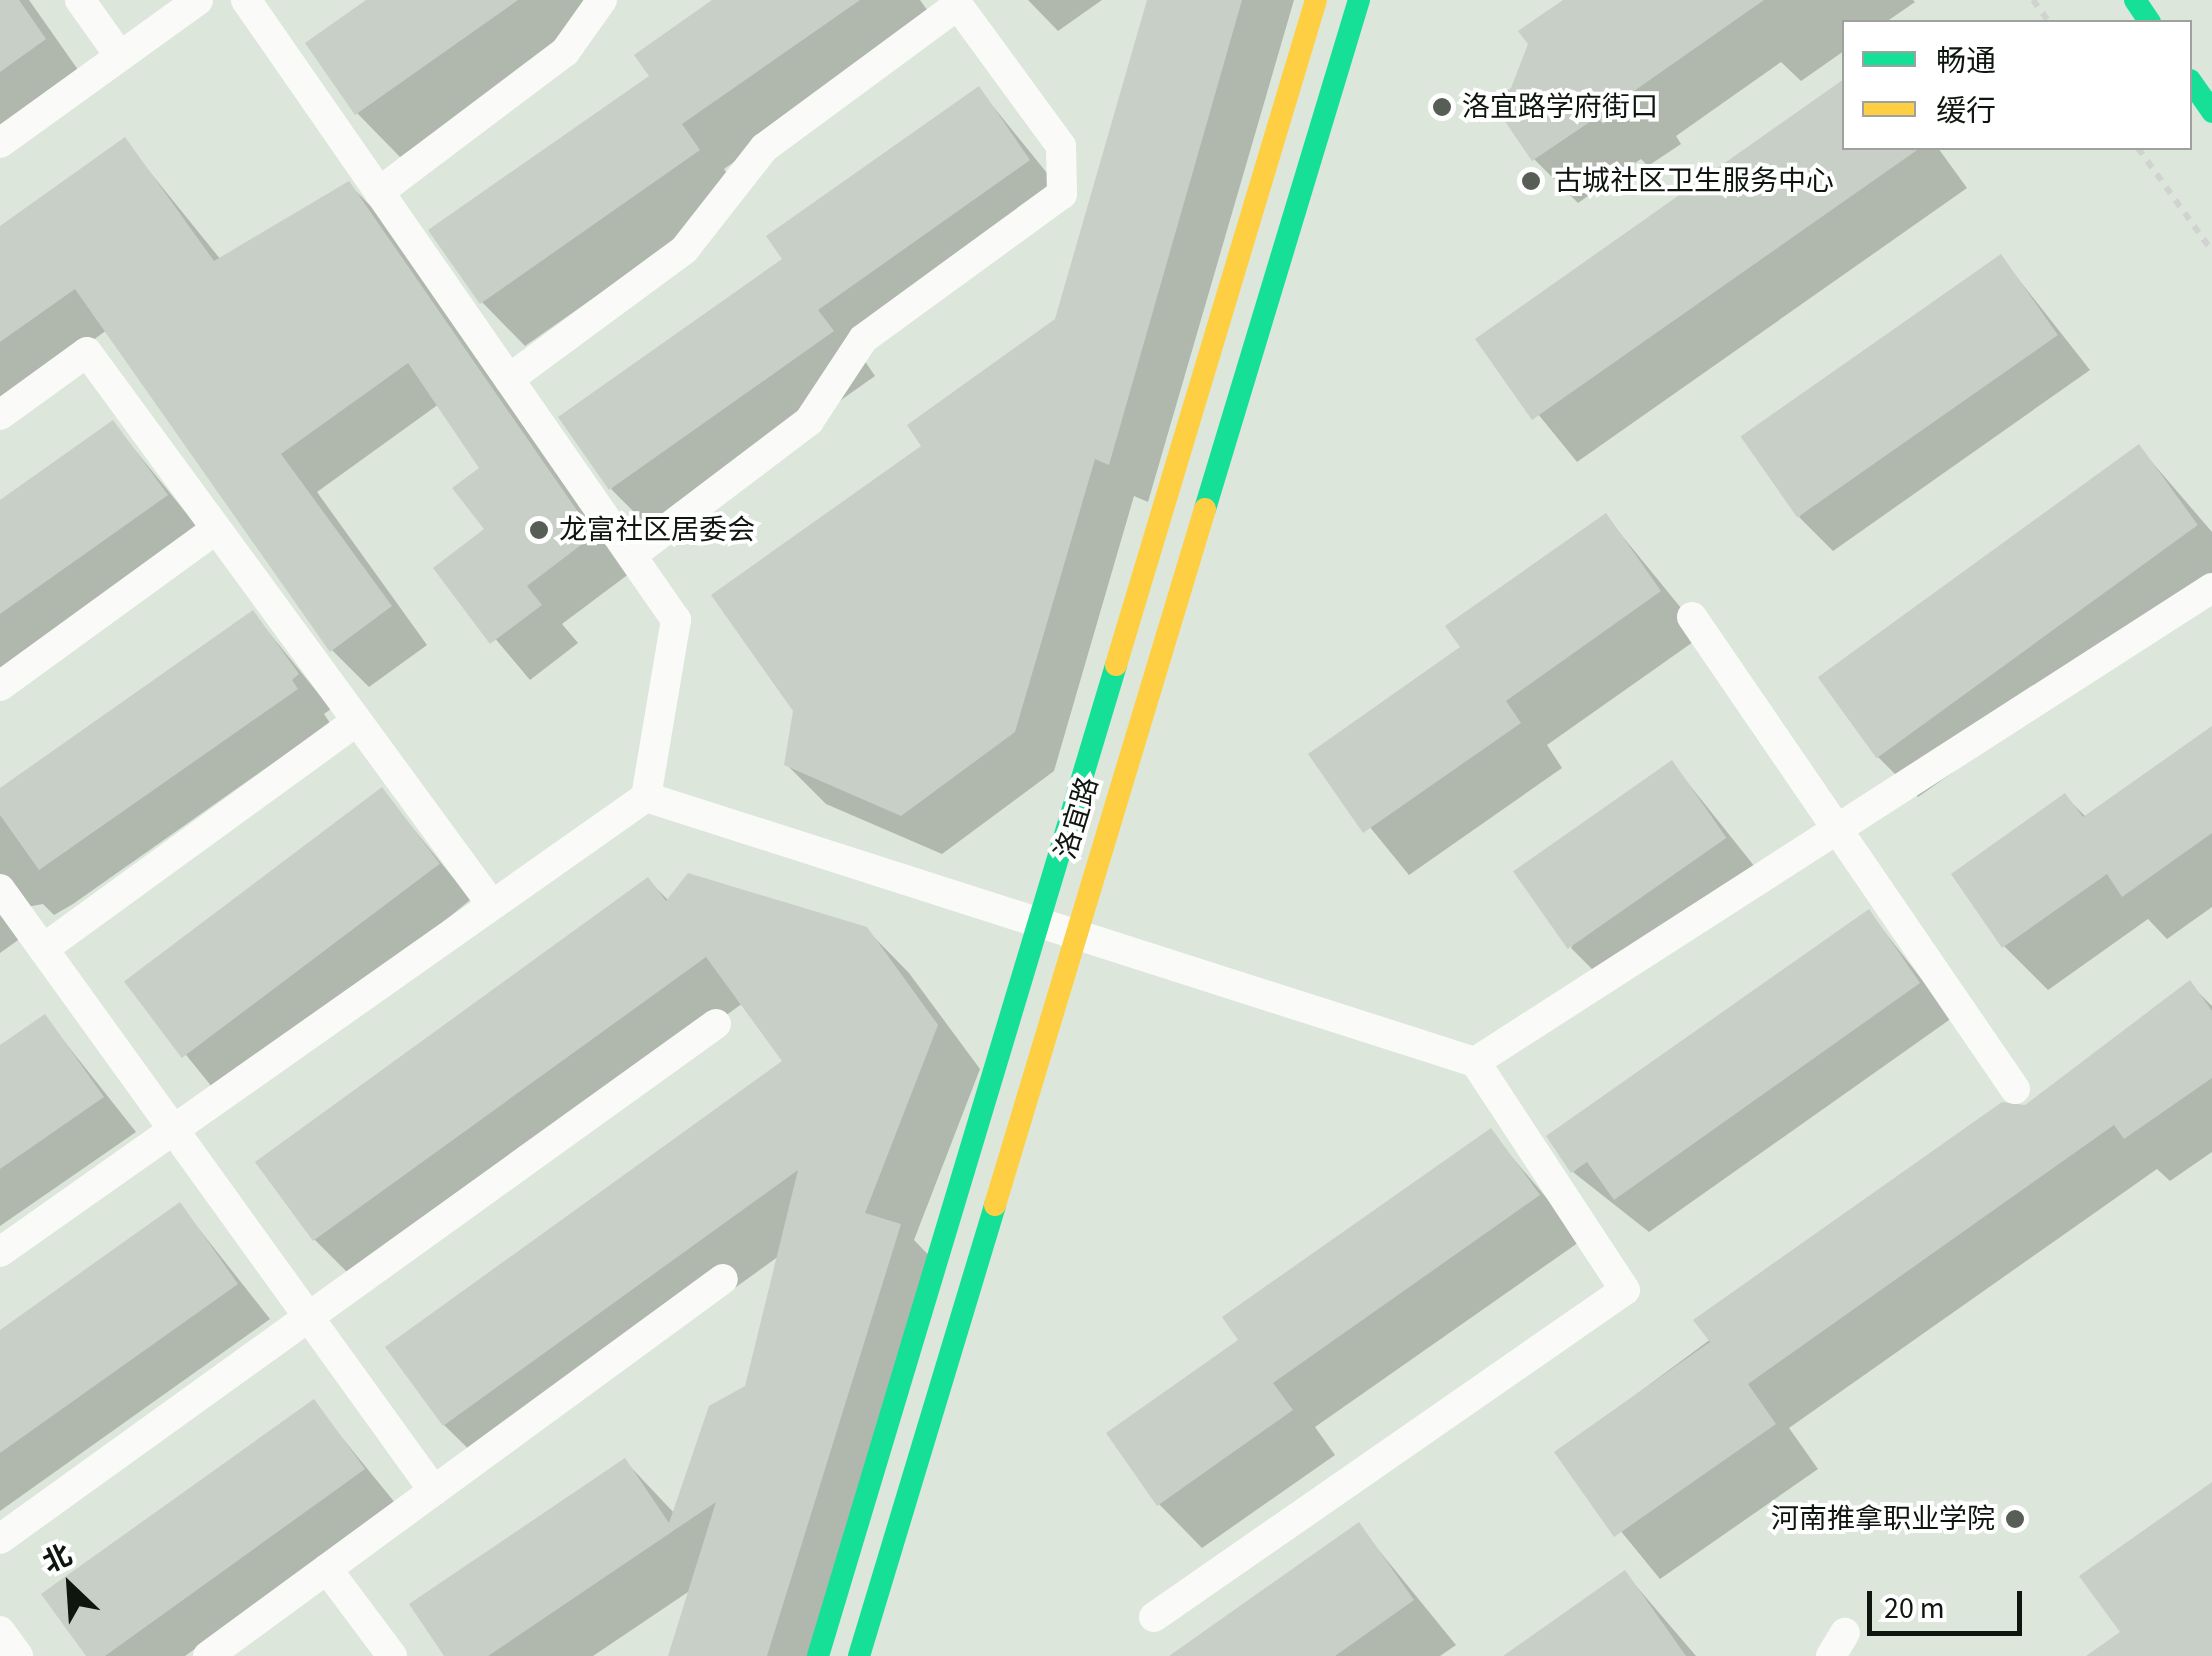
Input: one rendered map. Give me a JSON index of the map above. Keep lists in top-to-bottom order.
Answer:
{
  "streets": {
    "street": ["洛宜路"]
  },
  "places": [
    "洛宜路学府街口",
    "古城社区卫生服务中心",
    "龙富社区居委会",
    "河南推拿职业学院"
  ],
  "legend": ["畅通", "缓行"],
  "scale_bar": "20 m",
  "north": "top left"
}
